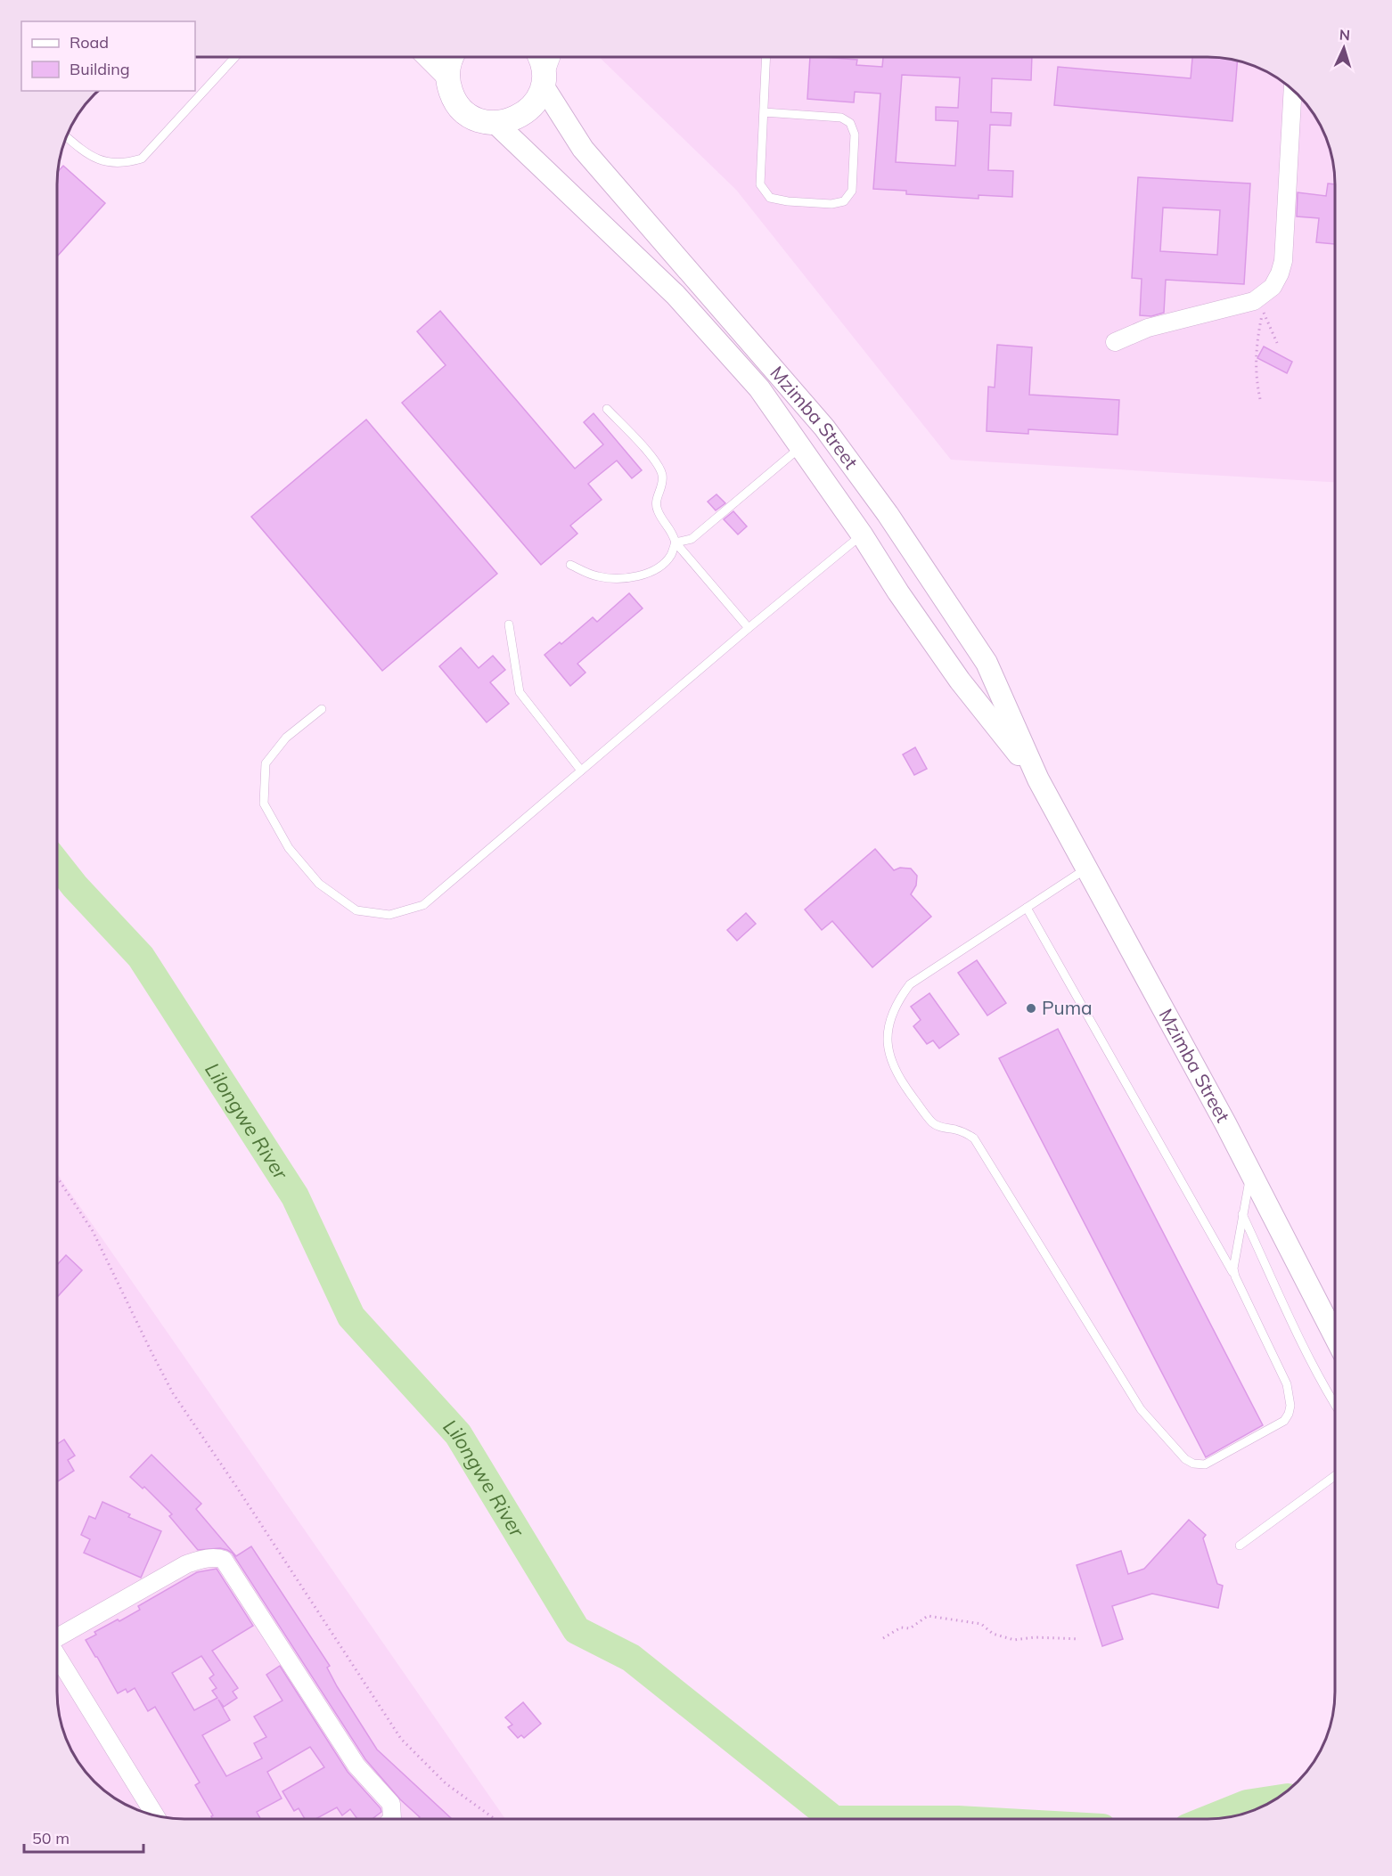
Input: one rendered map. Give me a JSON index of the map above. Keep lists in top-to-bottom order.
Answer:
{
  "streets": {
    "street": ["Mzimba Street"]
  },
  "water": ["Lilongwe River"],
  "places": ["Puma"],
  "legend": ["Road", "Building"],
  "scale_bar": "50 m",
  "north": "top"
}
